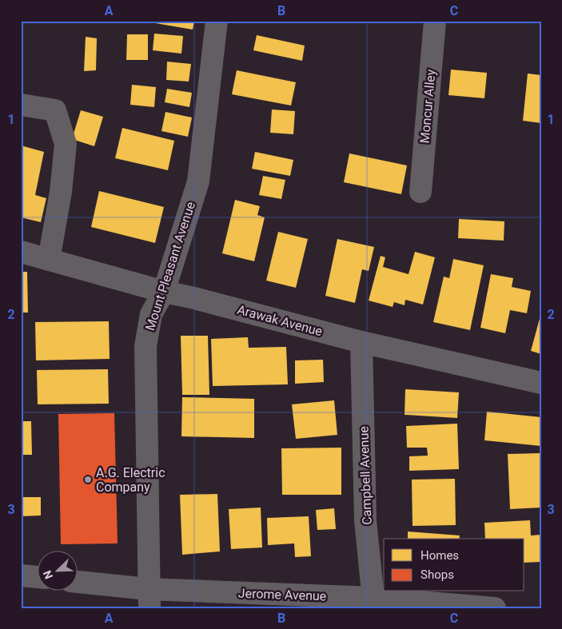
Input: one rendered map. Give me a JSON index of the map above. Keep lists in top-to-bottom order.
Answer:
{
  "streets": {
    "street": [
      "Moncur Alley",
      "Mount Pleasant Avenue",
      "Arawak Avenue",
      "Campbell Avenue",
      "Jerome Avenue"
    ]
  },
  "crossings": [
    ["Mount Pleasant Avenue", "Arawak Avenue"],
    ["Mount Pleasant Avenue", "Jerome Avenue"],
    ["Arawak Avenue", "Campbell Avenue"],
    ["Campbell Avenue", "Jerome Avenue"]
  ],
  "places": ["A.G. Electric Company"],
  "legend": ["Homes", "Shops"],
  "north": "bottom left",
  "grid": {
    "columns": ["A", "B", "C"],
    "rows": ["1", "2", "3"]
  }
}
